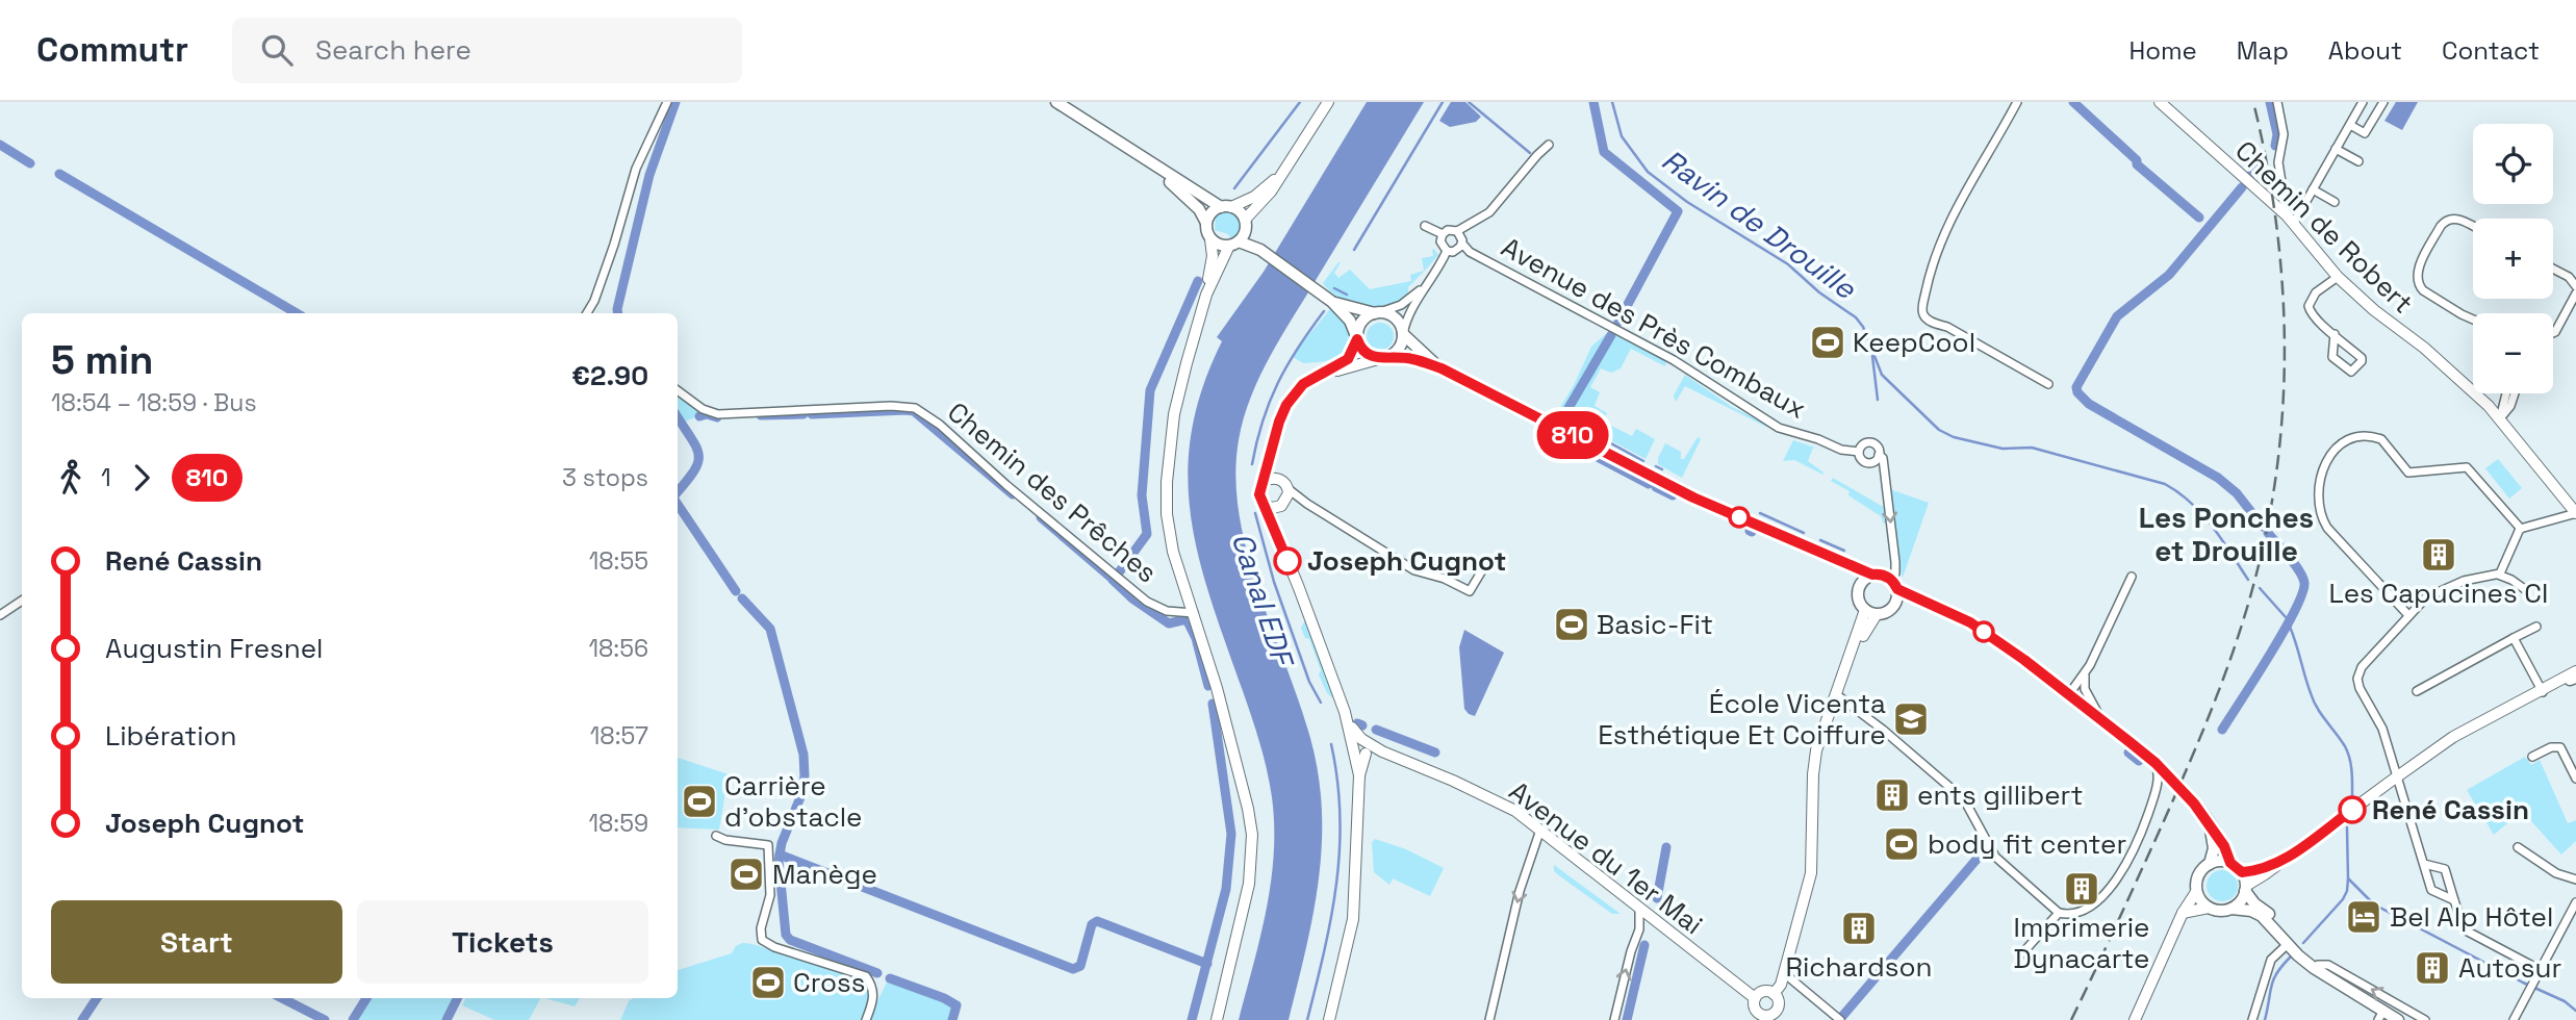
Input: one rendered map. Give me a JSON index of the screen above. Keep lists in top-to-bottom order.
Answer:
{
  "streets": {
    "street": [
      "Chemin de Robert",
      "Avenue des Près Combaux",
      "Chemin des Prêches",
      "Avenue du 1er Mai"
    ]
  },
  "districts": ["Les Ponches et Drouille"],
  "water": ["Ravin de Drouille", "Canal EDF"],
  "places": {
    "sports": [
      "KeepCool",
      "Basic-Fit",
      "Carrière d'obstacle",
      "body fit center",
      "Manège",
      "Cross"
    ],
    "building": [
      "Les Capucines CI",
      "ents gillibert",
      "Imprimerie Dynacarte",
      "Richardson",
      "Autosur"
    ],
    "other": ["Joseph Cugnot", "René Cassin"],
    "school or university": ["École Vicenta Esthétique Et Coiffure"],
    "hotel": ["Bel Alp Hôtel"]
  },
  "lines": ["bus line 810"],
  "page": {
    "header": "Commutr",
    "search": "Search here",
    "nav": [
      "Home",
      "Map",
      "About",
      "Contact"
    ],
    "on_map": "810",
    "map_buttons": ["+", "−"],
    "heading": ["5 min", "18:54 – 18:59 · Bus", "€2.90"],
    "legs": ["1", "810", "3 stops"],
    "list": [
      {
        "name": "René Cassin",
        "value": "18:55"
      },
      {
        "name": "Augustin Fresnel",
        "value": "18:56"
      },
      {
        "name": "Libération",
        "value": "18:57"
      },
      {
        "name": "Joseph Cugnot",
        "value": "18:59"
      }
    ],
    "buttons": ["Start", "Tickets"]
  }
}
